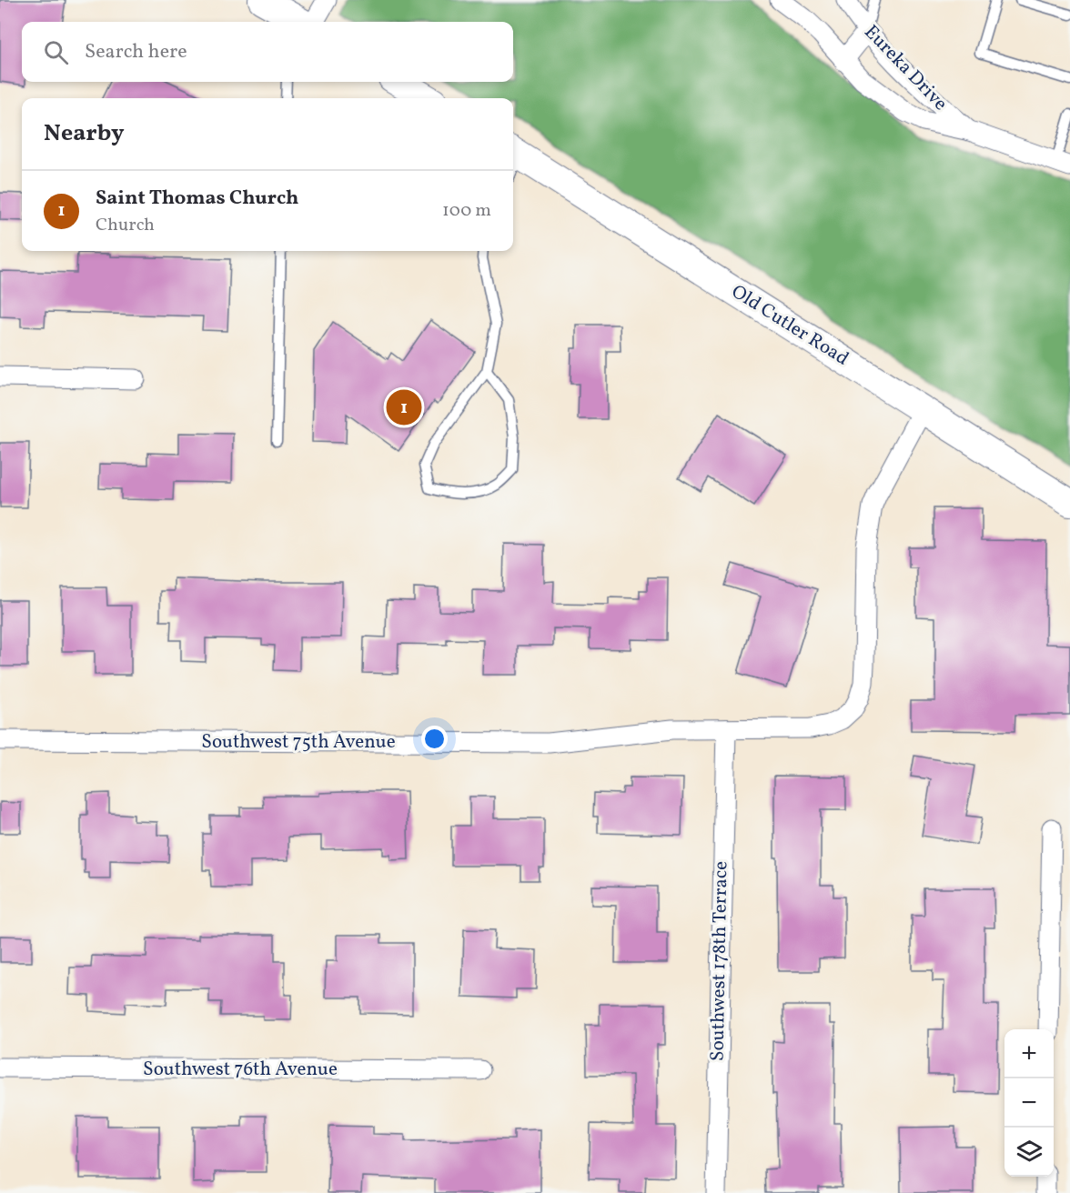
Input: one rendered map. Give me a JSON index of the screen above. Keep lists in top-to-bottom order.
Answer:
{
  "streets": {
    "main road": ["Old Cutler Road"],
    "street": [
      "Eureka Drive",
      "Southwest 75th Avenue",
      "Southwest 178th Terrace",
      "Southwest 76th Avenue"
    ]
  },
  "crossings": [
    ["Old Cutler Road", "Southwest 75th Avenue"],
    ["Southwest 75th Avenue", "Southwest 178th Terrace"]
  ],
  "page": {
    "search": "Search here",
    "heading": "Nearby",
    "list": [
      {
        "mark": "1",
        "name": "Saint Thomas Church",
        "note": "Church",
        "value": "100 m"
      }
    ],
    "pins": "1",
    "map_buttons": ["+", "−"]
  }
}
